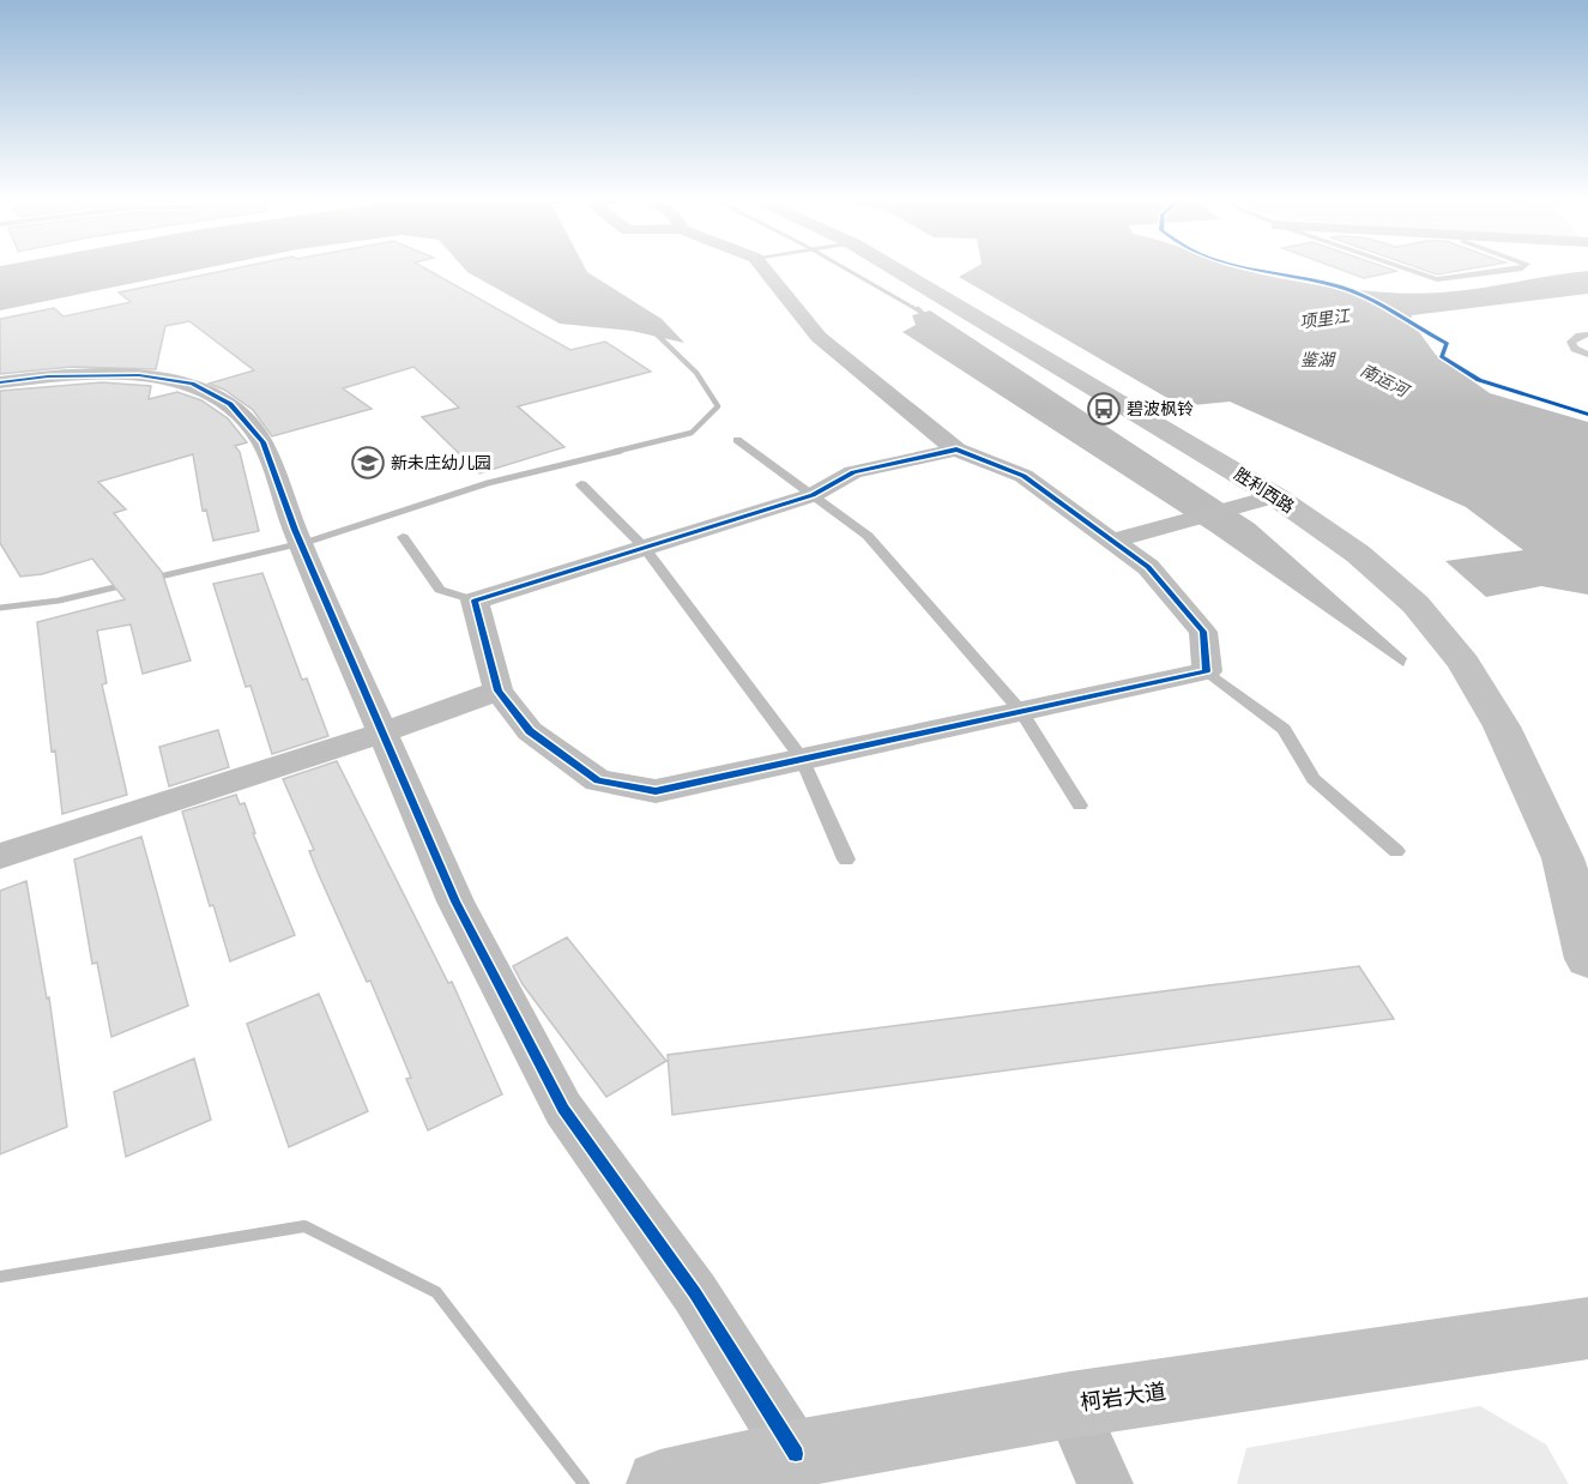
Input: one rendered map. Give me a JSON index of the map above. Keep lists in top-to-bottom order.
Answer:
{
  "streets": {
    "street": ["胜利西路", "柯岩大道"]
  },
  "water": ["项里江", "鉴湖", "南运河"],
  "places": {
    "bus stop": ["碧波枫铃"],
    "school or university": ["新未庄幼儿园"]
  }
}
